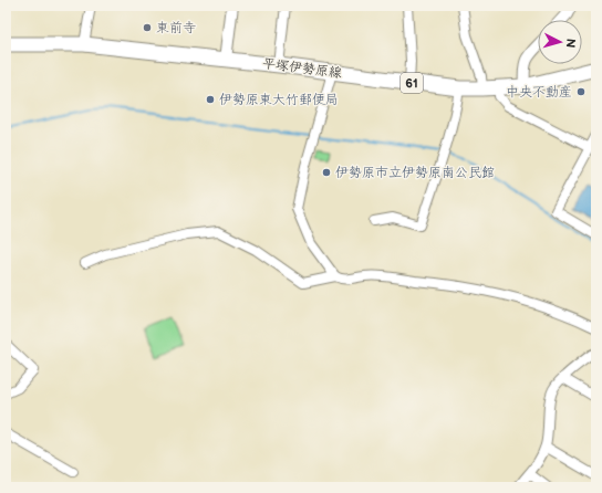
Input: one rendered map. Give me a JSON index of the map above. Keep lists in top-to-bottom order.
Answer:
{
  "streets": {
    "main road": ["平塚伊勢原線", "61"]
  },
  "places": [
    "東前寺",
    "中央不動産",
    "伊勢原東大竹郵便局",
    "伊勢原市立伊勢原南公民館"
  ],
  "north": "right"
}
